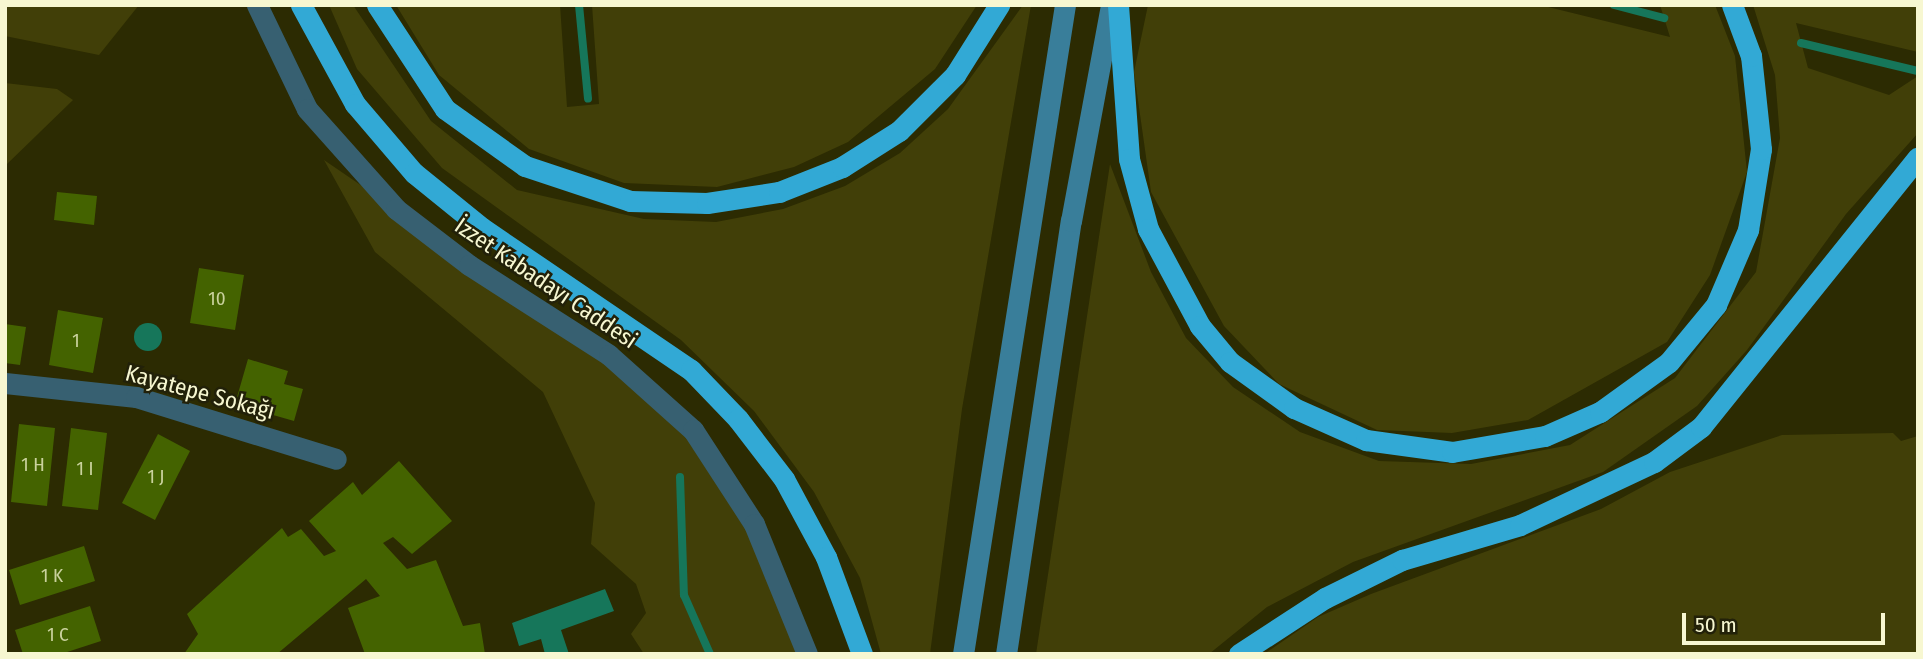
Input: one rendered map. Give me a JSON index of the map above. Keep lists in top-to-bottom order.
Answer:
{
  "streets": {
    "street": ["İzzet Kabadayı Caddesi", "Kayatepe Sokağı"]
  },
  "house_numbers": [
    "10",
    "1",
    "1 H",
    "1 I",
    "1 J",
    "1 K",
    "1 C"
  ],
  "scale_bar": "50 m"
}
